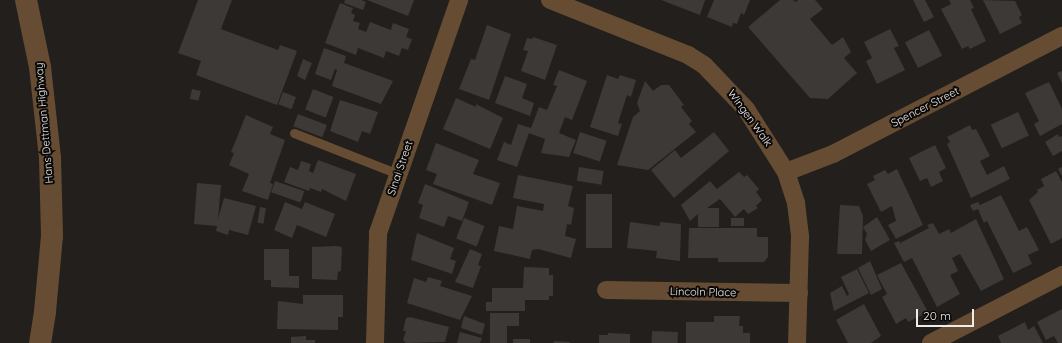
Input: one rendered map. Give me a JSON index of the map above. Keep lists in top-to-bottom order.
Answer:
{
  "streets": {
    "street": [
      "Spencer Street",
      "Wingen Walk",
      "Hans Dettman Highway",
      "Sinai Street",
      "Lincoln Place"
    ]
  },
  "crossings": [
    ["Spencer Street", "Wingen Walk"],
    ["Wingen Walk", "Lincoln Place"]
  ],
  "scale_bar": "20 m"
}
